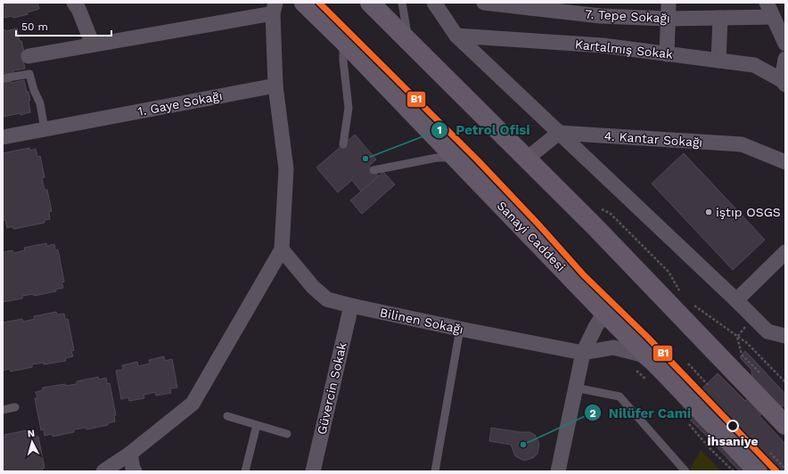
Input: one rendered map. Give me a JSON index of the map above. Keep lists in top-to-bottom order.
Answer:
{
  "streets": {
    "highway": ["Sanayi Caddesi"],
    "street": [
      "7. Tepe Sokağı",
      "Kartalmış Sokak",
      "1. Gaye Sokağı",
      "4. Kantar Sokağı",
      "Bilinen Sokağı",
      "Güvercin Sokak"
    ]
  },
  "crossings": [
    ["Bilinen Sokağı", "Güvercin Sokak"]
  ],
  "places": [
    "Petrol Ofisi",
    "iştıp OSGS",
    "İhsaniye",
    "Nilüfer Cami"
  ],
  "lines": ["transit line B1"],
  "scale_bar": "50 m",
  "north": "top"
}
